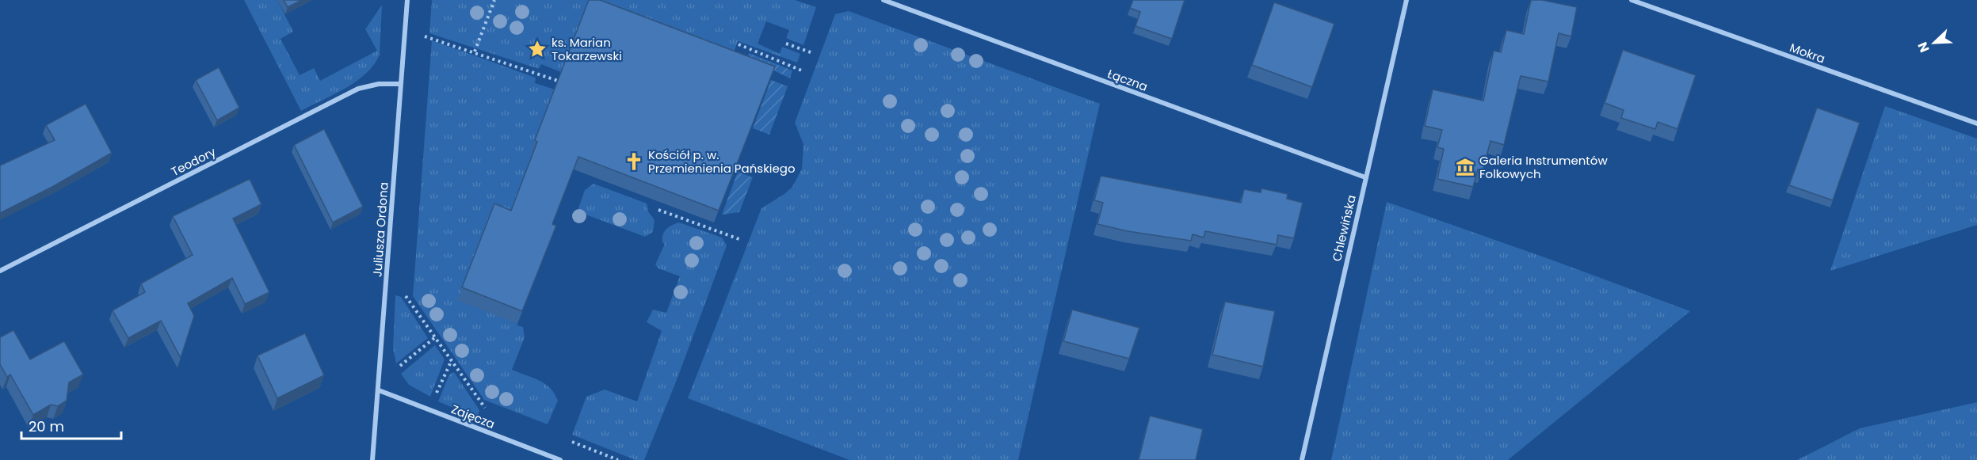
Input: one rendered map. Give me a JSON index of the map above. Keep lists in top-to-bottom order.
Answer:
{
  "streets": {
    "street": [
      "Mokra",
      "Łączna",
      "Teodory",
      "Chlewińska",
      "Juliusza Ordona",
      "Zajęcza"
    ]
  },
  "crossings": [
    ["Łączna", "Chlewińska"],
    ["Teodory", "Juliusza Ordona"],
    ["Juliusza Ordona", "Zajęcza"]
  ],
  "places": {
    "place": ["ks. Marian Tokarzewski"],
    "church": ["Kościół p. w. Przemienienia Pańskiego"],
    "museum": ["Galeria Instrumentów Folkowych"]
  },
  "scale_bar": "20 m",
  "north": "bottom left"
}
